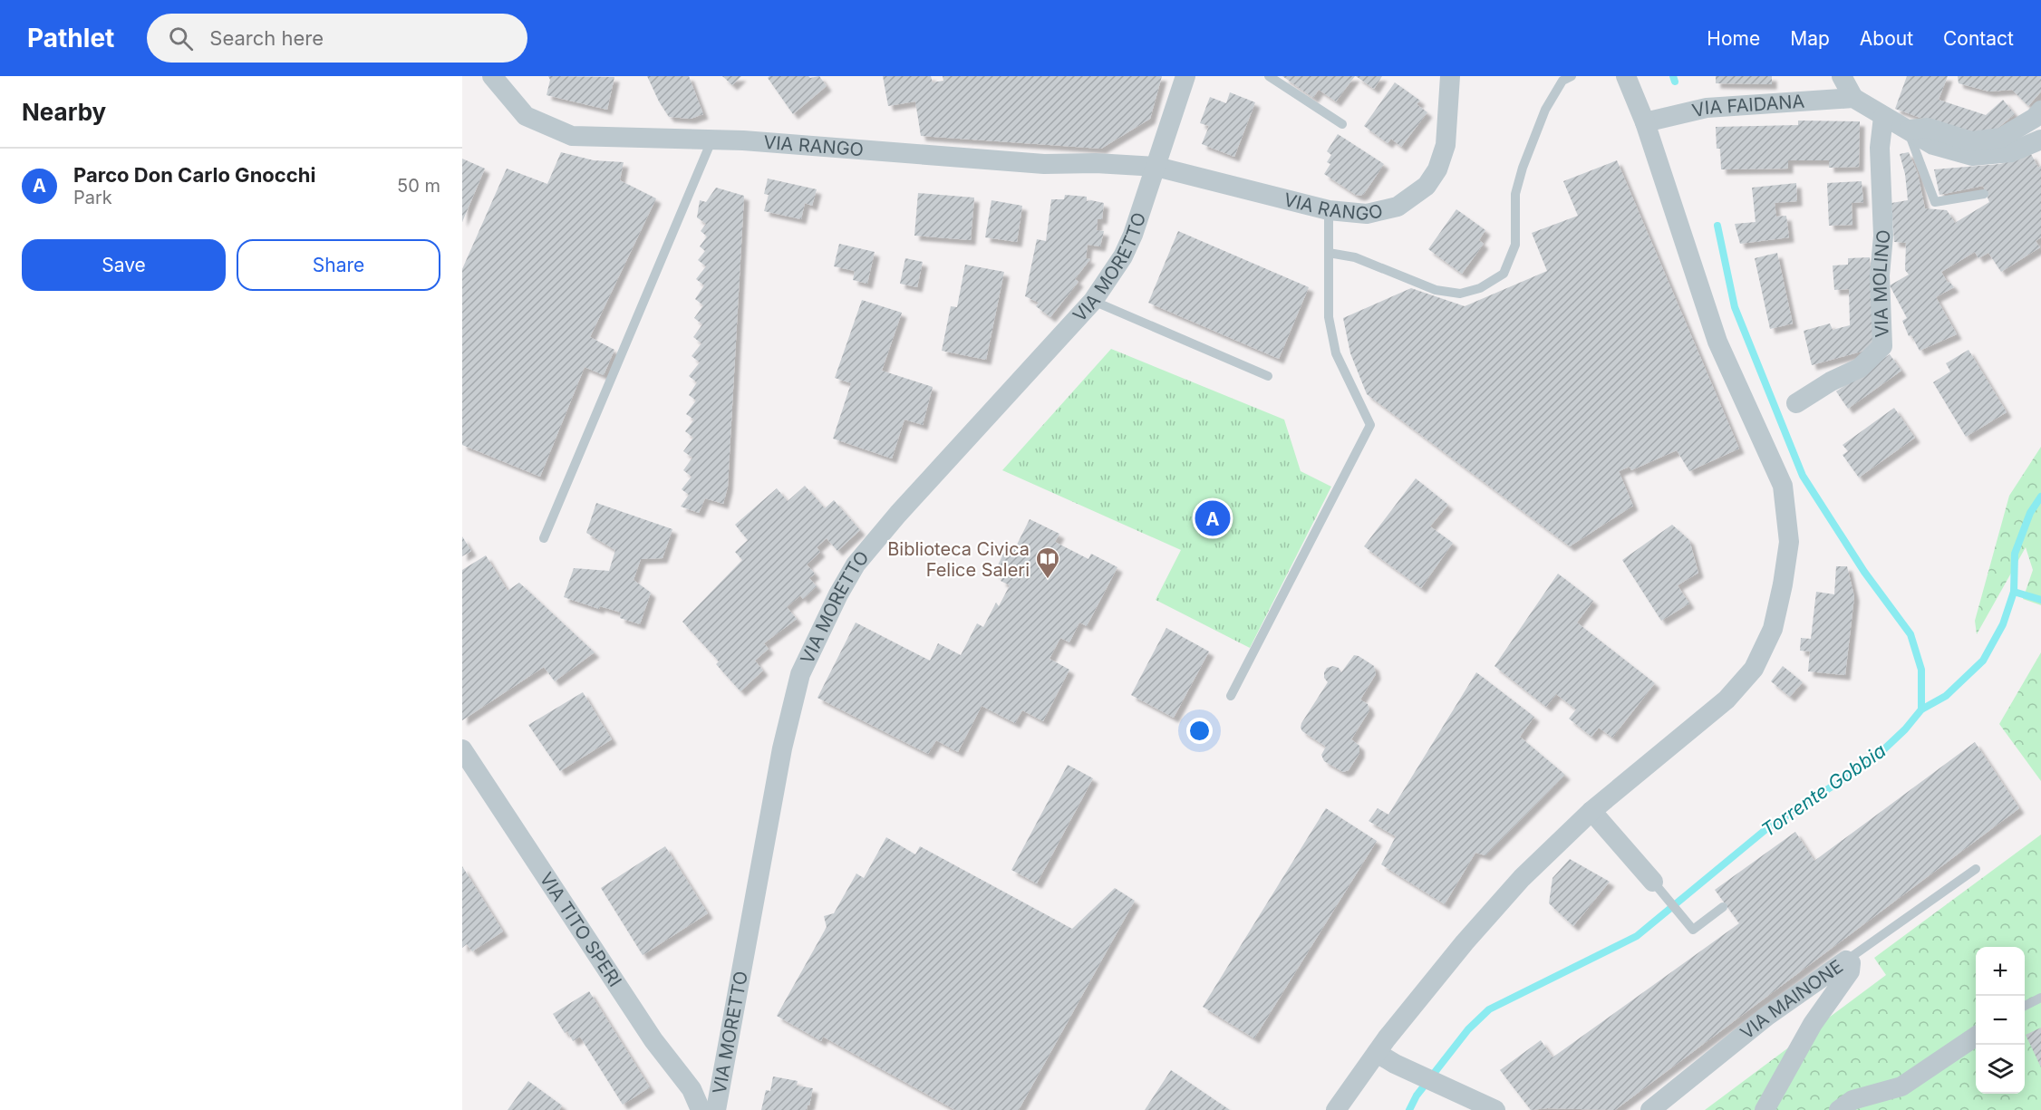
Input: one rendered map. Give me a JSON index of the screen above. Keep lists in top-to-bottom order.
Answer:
{
  "streets": {
    "street": [
      "VIA FAIDANA",
      "VIA RANGO",
      "VIA MORETTO",
      "VIA MOLINO",
      "VIA TITO SPERI",
      "VIA MAINONE"
    ]
  },
  "crossings": [
    ["VIA RANGO", "VIA MORETTO"]
  ],
  "water": ["Torrente Gobbia"],
  "places": {
    "library": ["Biblioteca Civica Felice Saleri"]
  },
  "page": {
    "header": "Pathlet",
    "search": "Search here",
    "nav": [
      "Home",
      "Map",
      "About",
      "Contact"
    ],
    "heading": "Nearby",
    "list": [
      {
        "mark": "A",
        "name": "Parco Don Carlo Gnocchi",
        "note": "Park",
        "value": "50 m"
      }
    ],
    "buttons": ["Save", "Share"],
    "pins": "A",
    "map_buttons": ["+", "−"]
  }
}
